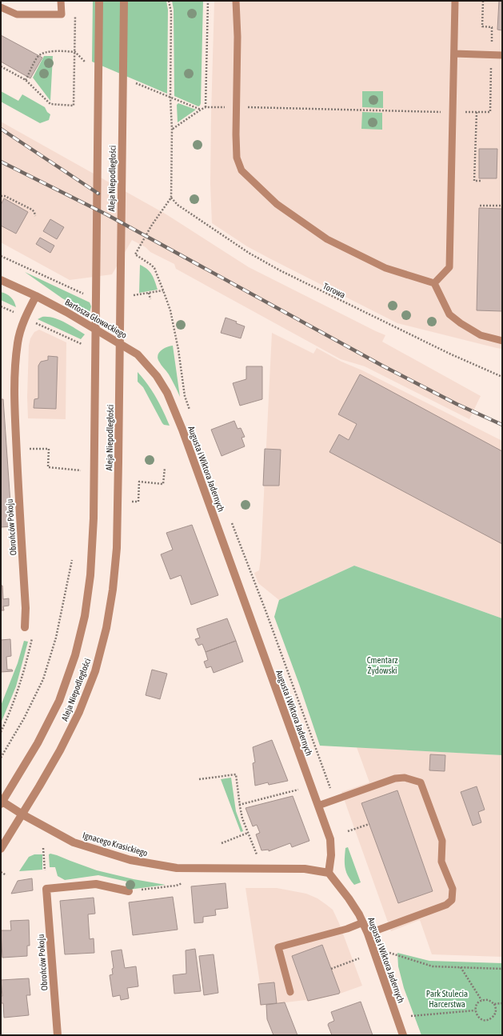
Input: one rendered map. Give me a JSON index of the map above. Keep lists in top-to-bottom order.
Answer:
{
  "streets": {
    "street": [
      "Aleja Niepodległości",
      "Bartosza Głowackiego",
      "Augusta i Wiktora Jadernych",
      "Obrońców Pokoju",
      "Ignacego Krasickiego"
    ],
    "path": ["Torowa"]
  },
  "crossings": [
    ["Aleja Niepodległości", "Ignacego Krasickiego"],
    ["Bartosza Głowackiego", "Augusta i Wiktora Jadernych"],
    ["Bartosza Głowackiego", "Obrońców Pokoju"],
    ["Augusta i Wiktora Jadernych", "Ignacego Krasickiego"]
  ],
  "parks": ["Cmentarz Żydowski", "Park Stulecia Harcerstwa"]
}
